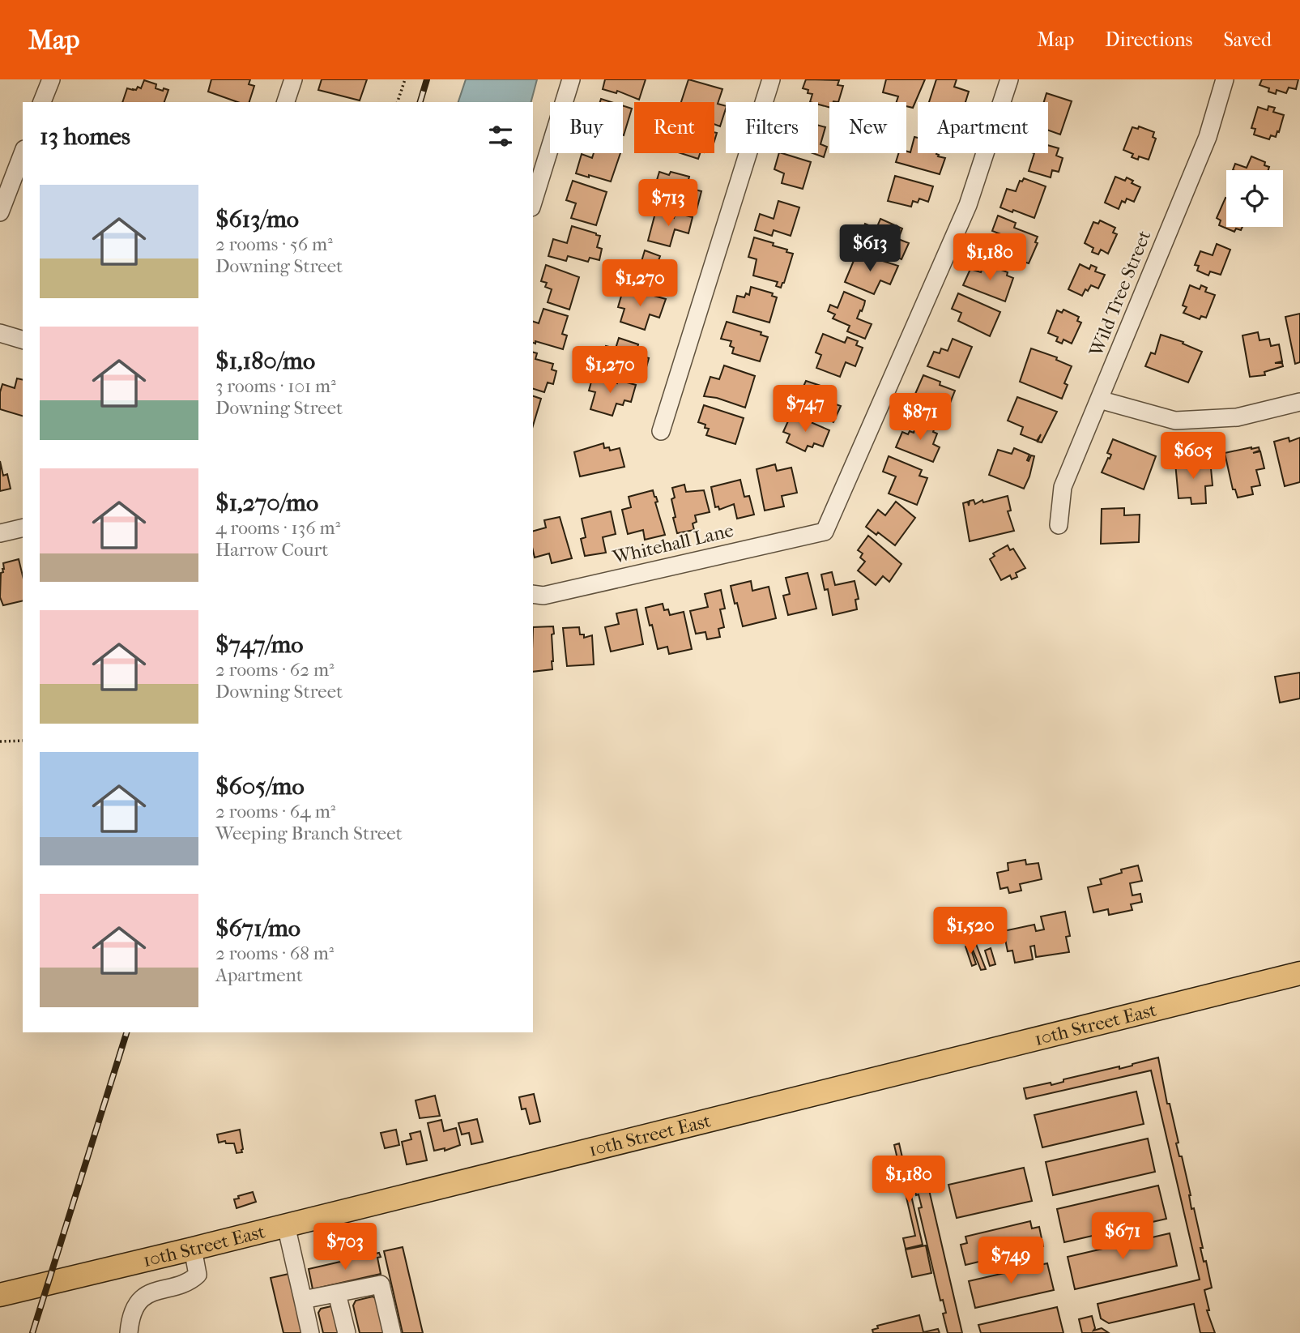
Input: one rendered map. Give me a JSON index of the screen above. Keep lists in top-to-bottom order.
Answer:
{
  "streets": {
    "main road": ["10th Street East"],
    "street": ["Wild Tree Street", "Whitehall Lane"]
  },
  "page": {
    "header": "Map",
    "nav": ["Map", "Directions", "Saved"],
    "chip": [
      "Buy",
      "Rent",
      "Filters",
      "New",
      "Apartment"
    ],
    "heading": "13 homes",
    "list": [
      {
        "name": "$613/mo",
        "note": "2 rooms · 56 m² · Downing Street"
      },
      {
        "name": "$1,180/mo",
        "note": "3 rooms · 101 m² · Downing Street"
      },
      {
        "name": "$1,270/mo",
        "note": "4 rooms · 136 m² · Harrow Court"
      },
      {
        "name": "$747/mo",
        "note": "2 rooms · 62 m² · Downing Street"
      },
      {
        "name": "$605/mo",
        "note": "2 rooms · 64 m² · Weeping Branch Street"
      },
      {
        "name": "$671/mo",
        "note": "2 rooms · 68 m² · Apartment"
      }
    ],
    "price": [
      "$713",
      "$613",
      "$1,180",
      "$1,270",
      "$1,270",
      "$747",
      "$871",
      "$605",
      "$1,520",
      "$1,180",
      "$671",
      "$703",
      "$749"
    ]
  }
}
